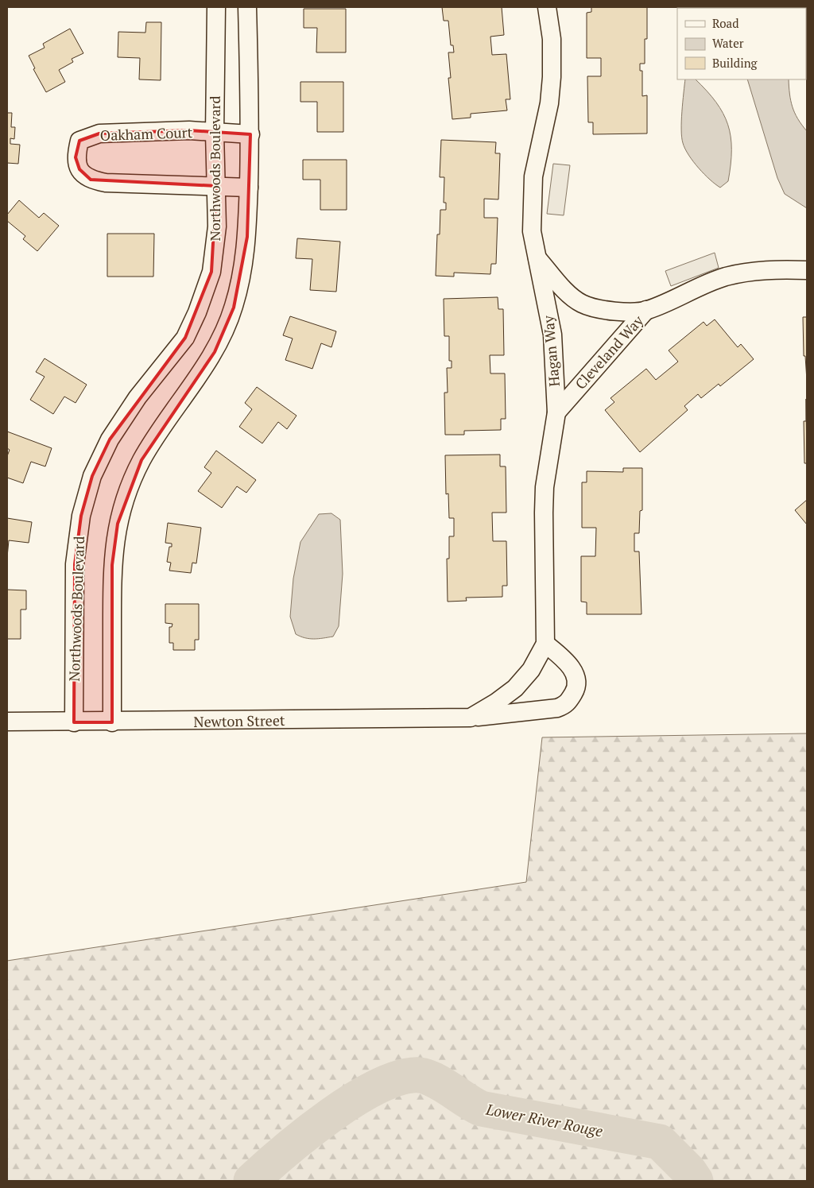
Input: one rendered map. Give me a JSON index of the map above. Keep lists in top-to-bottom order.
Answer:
{
  "streets": {
    "street": [
      "Oakham Court",
      "Northwoods Boulevard",
      "Hagan Way",
      "Cleveland Way",
      "Newton Street"
    ]
  },
  "crossings": [
    ["Oakham Court", "Northwoods Boulevard"],
    ["Northwoods Boulevard", "Newton Street"],
    ["Hagan Way", "Cleveland Way"],
    ["Hagan Way", "Newton Street"]
  ],
  "water": ["Lower River Rouge"],
  "legend": ["Road", "Water", "Building"]
}
